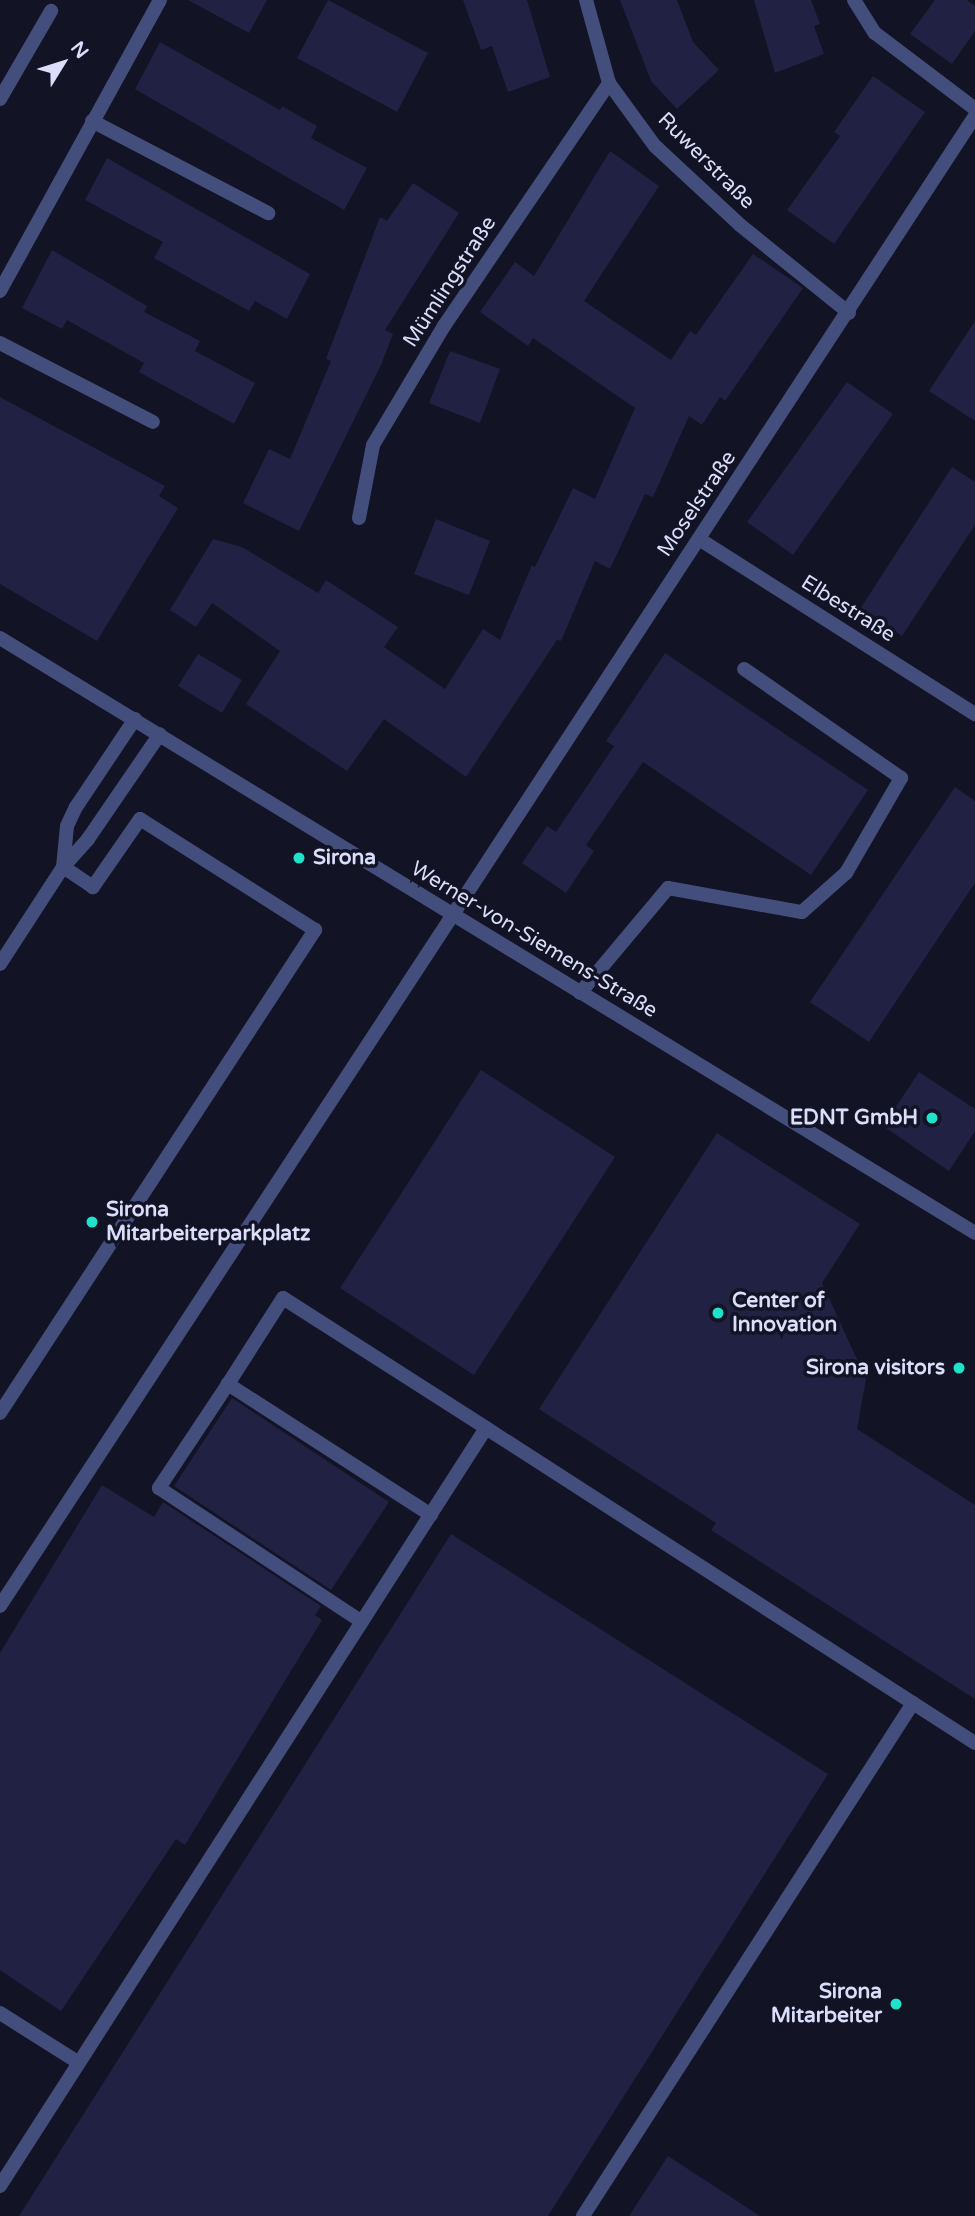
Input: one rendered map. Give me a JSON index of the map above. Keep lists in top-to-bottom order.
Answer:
{
  "streets": {
    "street": [
      "Ruwerstraße",
      "Mümlingstraße",
      "Moselstraße",
      "Elbestraße",
      "Werner-von-Siemens-Straße"
    ]
  },
  "crossings": [
    ["Ruwerstraße", "Mümlingstraße"],
    ["Ruwerstraße", "Moselstraße"],
    ["Moselstraße", "Elbestraße"],
    ["Moselstraße", "Werner-von-Siemens-Straße"]
  ],
  "places": [
    "Sirona",
    "EDNT GmbH",
    "Sirona Mitarbeiterparkplatz",
    "Center of Innovation",
    "Sirona visitors",
    "Sirona Mitarbeiter"
  ],
  "north": "top right"
}
